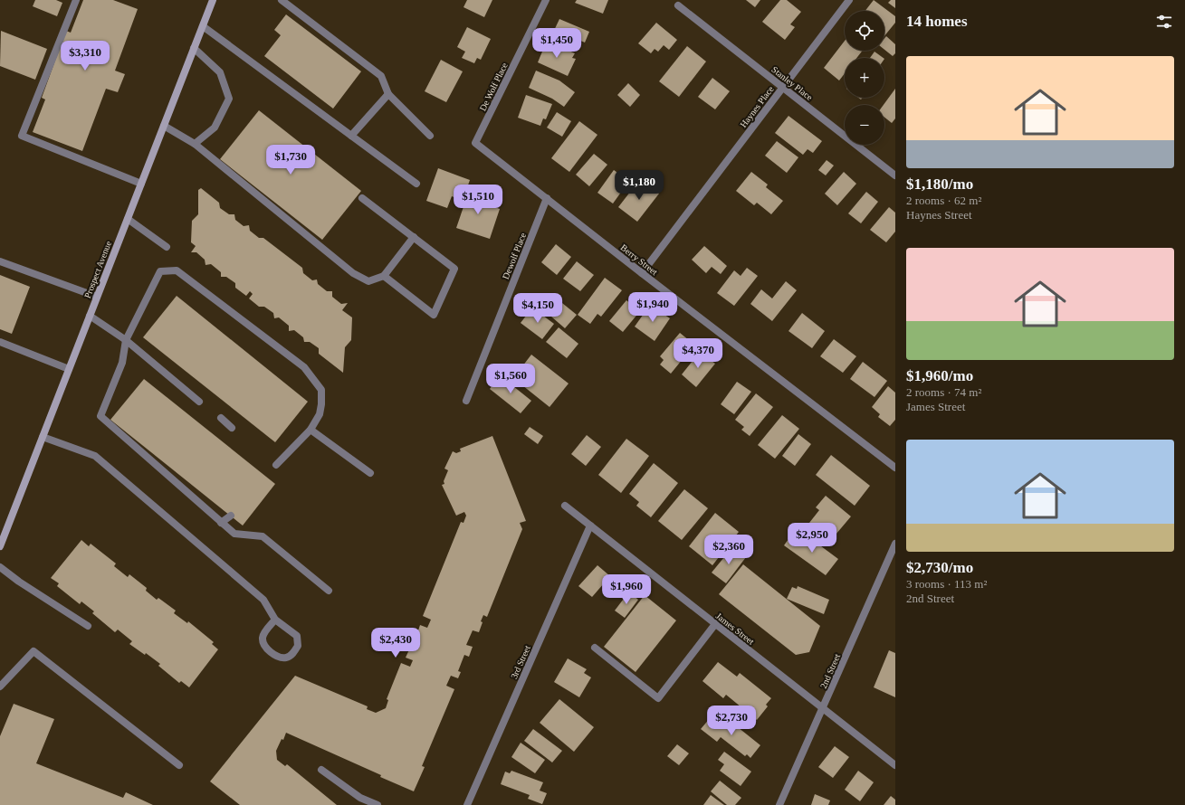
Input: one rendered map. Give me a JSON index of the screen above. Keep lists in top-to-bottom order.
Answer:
{
  "streets": {
    "street": [
      "Stanley Place",
      "De Wolf Place",
      "Haynes Place",
      "Dewolf Place",
      "Berry Street",
      "Prospect Avenue",
      "James Street",
      "3rd Street",
      "2nd Street"
    ]
  },
  "crossings": [
    ["Stanley Place", "Haynes Place"],
    ["De Wolf Place", "Berry Street"],
    ["Haynes Place", "Berry Street"],
    ["Dewolf Place", "Berry Street"],
    ["James Street", "3rd Street"],
    ["James Street", "2nd Street"]
  ],
  "page": {
    "heading": "14 homes",
    "map_buttons": ["+", "−"],
    "price": [
      "$1,450",
      "$3,310",
      "$1,730",
      "$1,180",
      "$1,510",
      "$1,940",
      "$4,150",
      "$4,370",
      "$1,560",
      "$2,950",
      "$2,360",
      "$1,960",
      "$2,430",
      "$2,730"
    ],
    "list": [
      {
        "name": "$1,180/mo",
        "note": "2 rooms · 62 m² · Haynes Street"
      },
      {
        "name": "$1,960/mo",
        "note": "2 rooms · 74 m² · James Street"
      },
      {
        "name": "$2,730/mo",
        "note": "3 rooms · 113 m² · 2nd Street"
      }
    ]
  }
}
